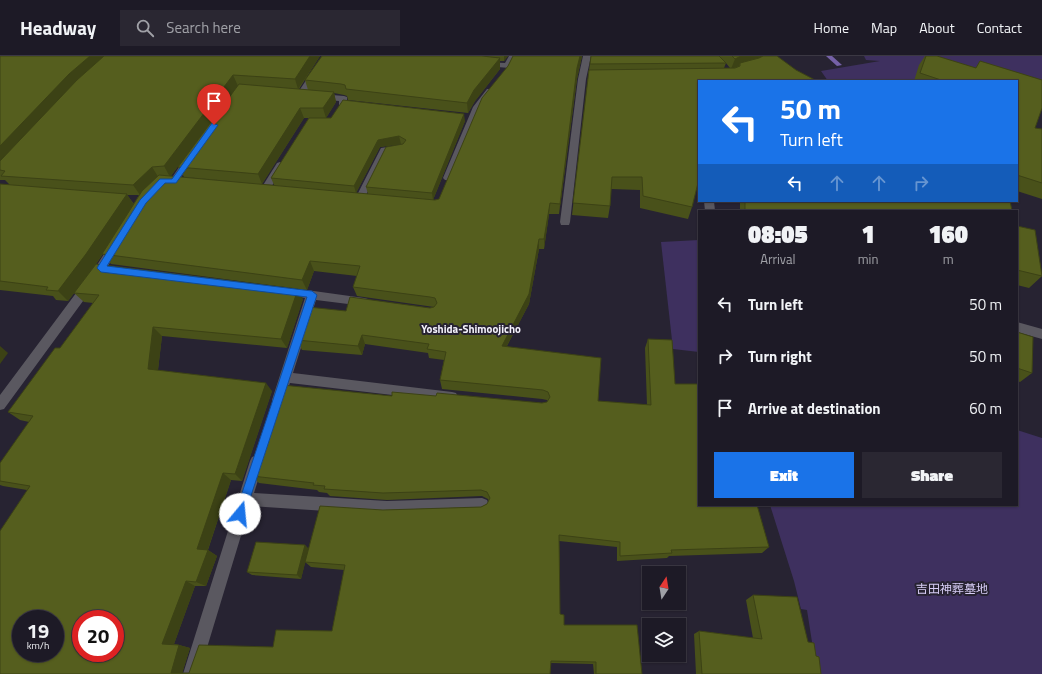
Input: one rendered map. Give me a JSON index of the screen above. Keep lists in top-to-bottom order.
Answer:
{
  "districts": ["Yoshida-Shimoojicho"],
  "parks": ["吉田神葬墓地"],
  "north": "top",
  "page": {
    "header": "Headway",
    "search": "Search here",
    "nav": [
      "Home",
      "Map",
      "About",
      "Contact"
    ],
    "turn": ["50 m", "Turn left"],
    "eta": [
      "08:05",
      "Arrival",
      "1",
      "min",
      "160",
      "m"
    ],
    "list": [
      {
        "name": "Turn left",
        "value": "50 m"
      },
      {
        "name": "Turn right",
        "value": "50 m"
      },
      {
        "name": "Arrive at destination",
        "value": "60 m"
      }
    ],
    "buttons": ["Exit", "Share"],
    "speed": "19 km/h",
    "limit": "20"
  }
}
